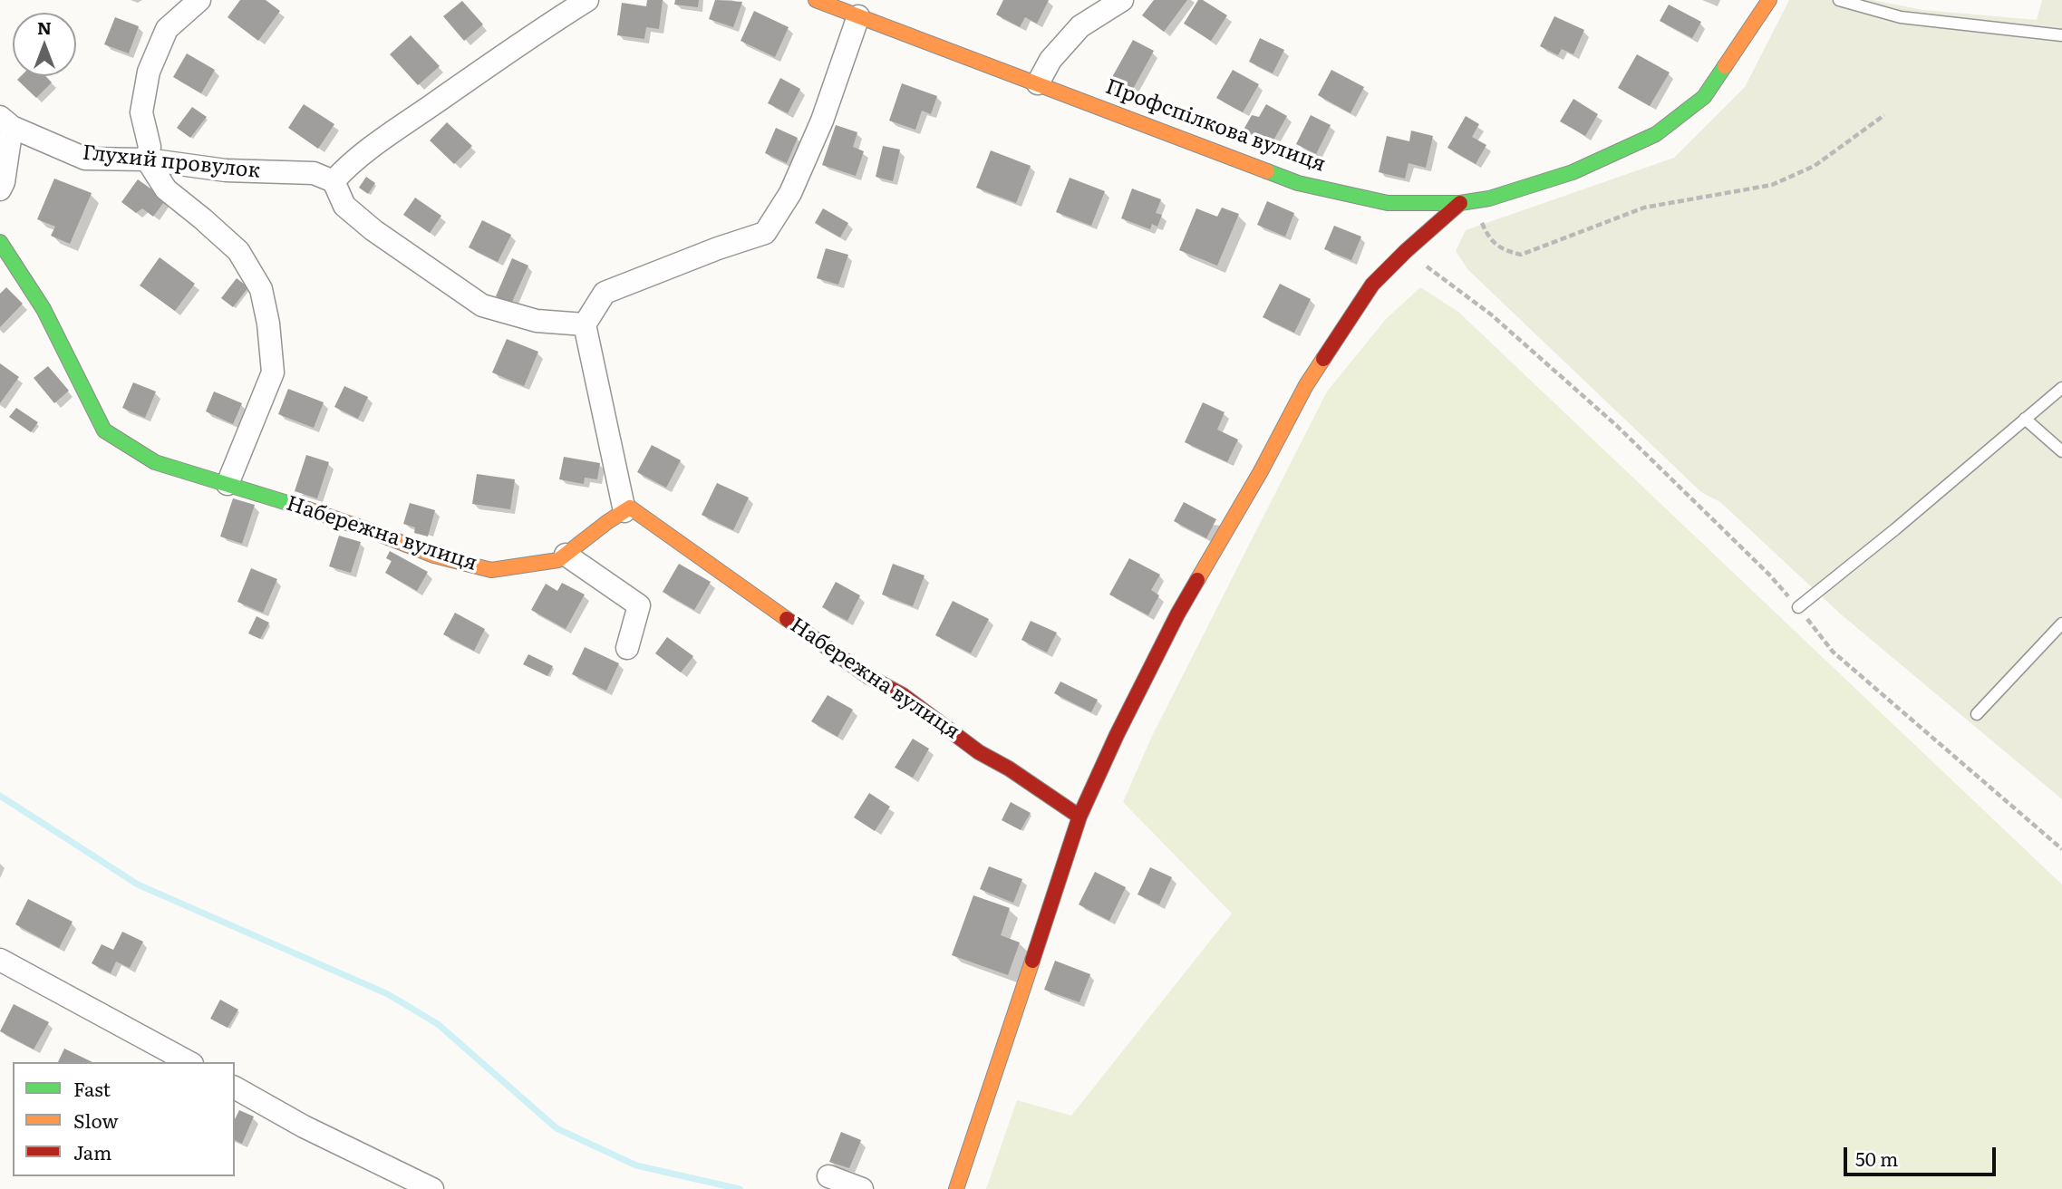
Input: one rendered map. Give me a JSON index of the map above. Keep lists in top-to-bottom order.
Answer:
{
  "streets": {
    "street": ["Профспілкова вулиця", "Глухий провулок", "Набережна вулиця"]
  },
  "legend": ["Fast", "Slow", "Jam"],
  "scale_bar": "50 m",
  "north": "top"
}
